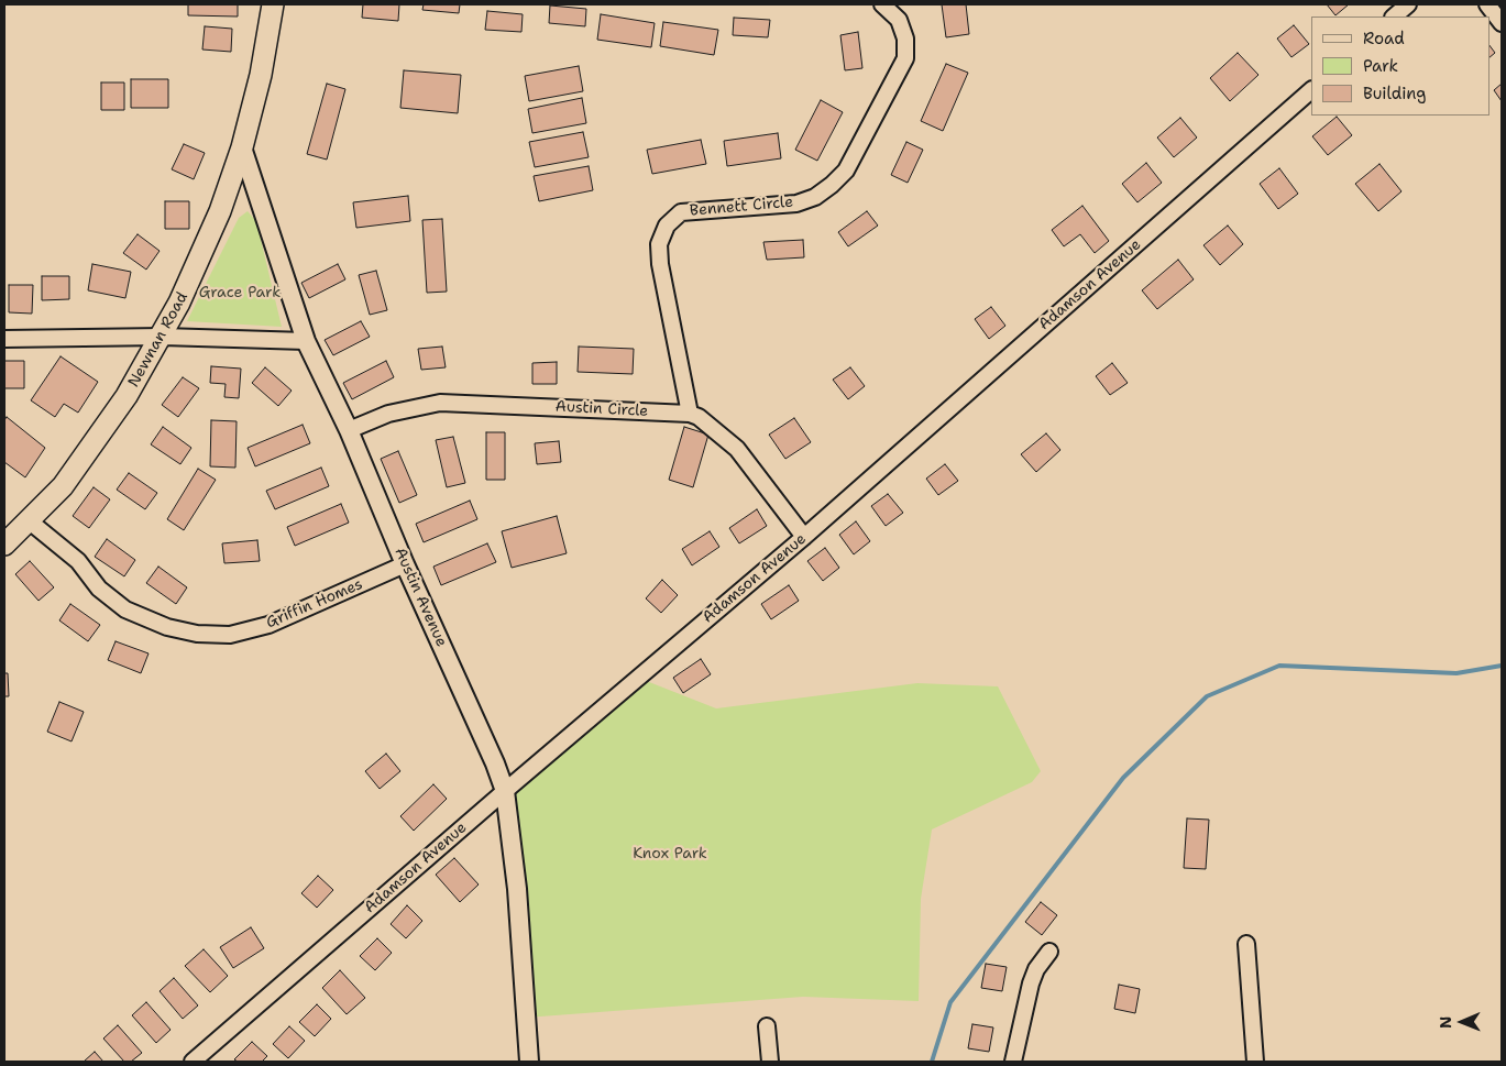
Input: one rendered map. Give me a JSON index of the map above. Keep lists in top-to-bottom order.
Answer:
{
  "streets": {
    "main road": ["Newnan Road"],
    "street": [
      "Bennett Circle",
      "Adamson Avenue",
      "Austin Circle",
      "Austin Avenue",
      "Griffin Homes"
    ]
  },
  "crossings": [
    ["Bennett Circle", "Austin Circle"],
    ["Adamson Avenue", "Austin Circle"],
    ["Adamson Avenue", "Austin Avenue"],
    ["Newnan Road", "Austin Avenue"],
    ["Newnan Road", "Griffin Homes"],
    ["Austin Circle", "Austin Avenue"],
    ["Austin Avenue", "Griffin Homes"]
  ],
  "parks": ["Grace Park", "Knox Park"],
  "legend": ["Road", "Park", "Building"],
  "north": "left"
}
